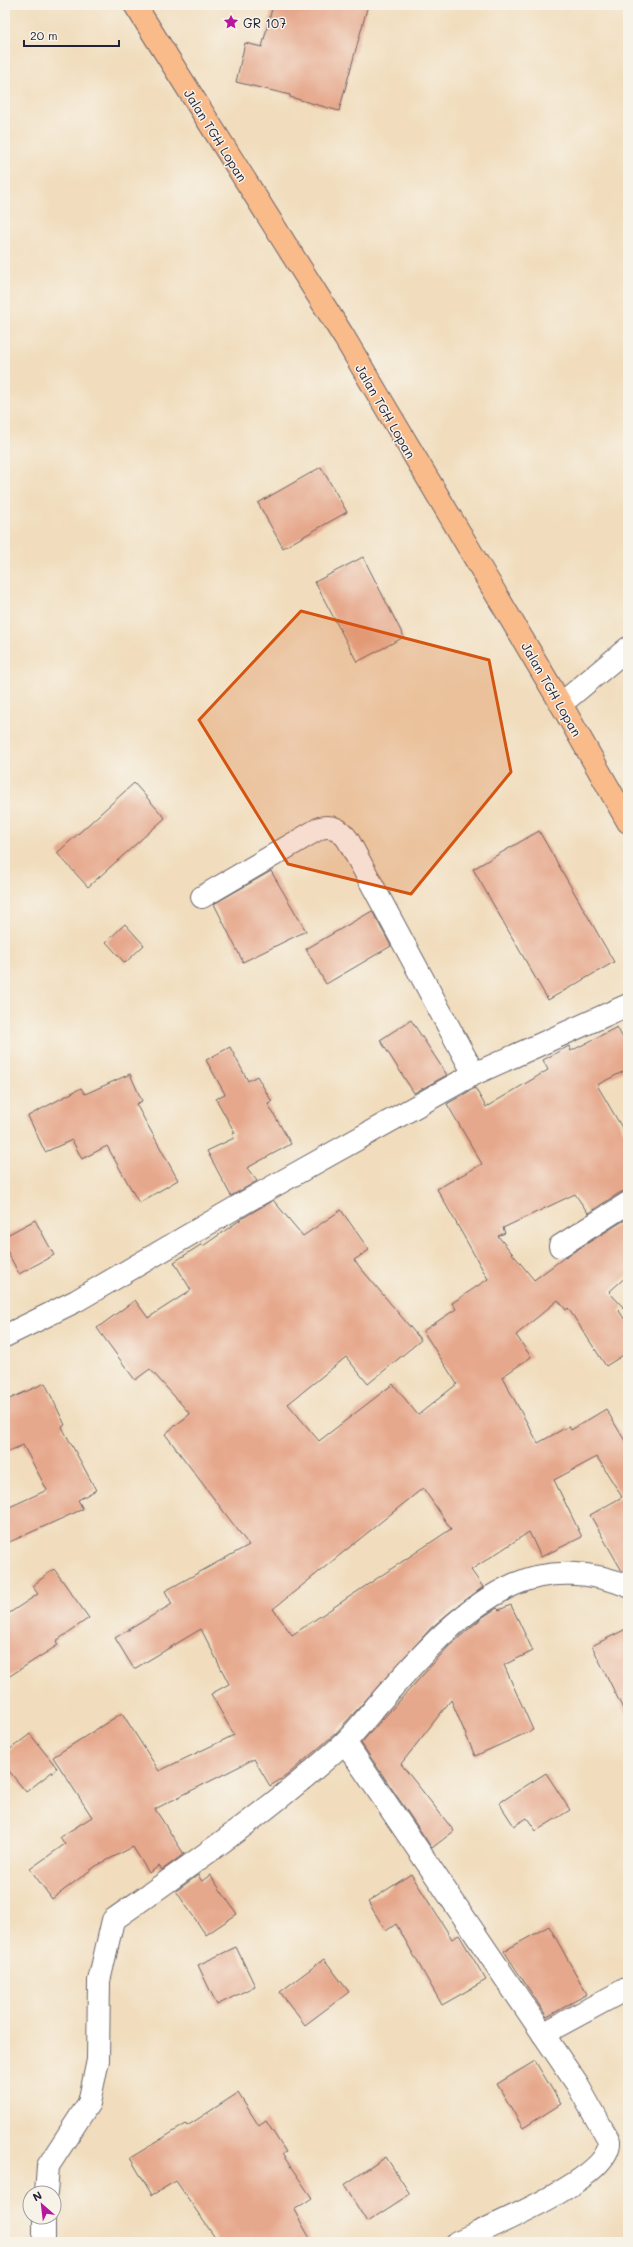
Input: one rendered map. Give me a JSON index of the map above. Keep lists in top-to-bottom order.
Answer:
{
  "streets": {
    "highway": ["Jalan TGH Lopan"]
  },
  "places": {
    "place": ["GR 107"]
  },
  "scale_bar": "20 m",
  "north": "top left"
}
